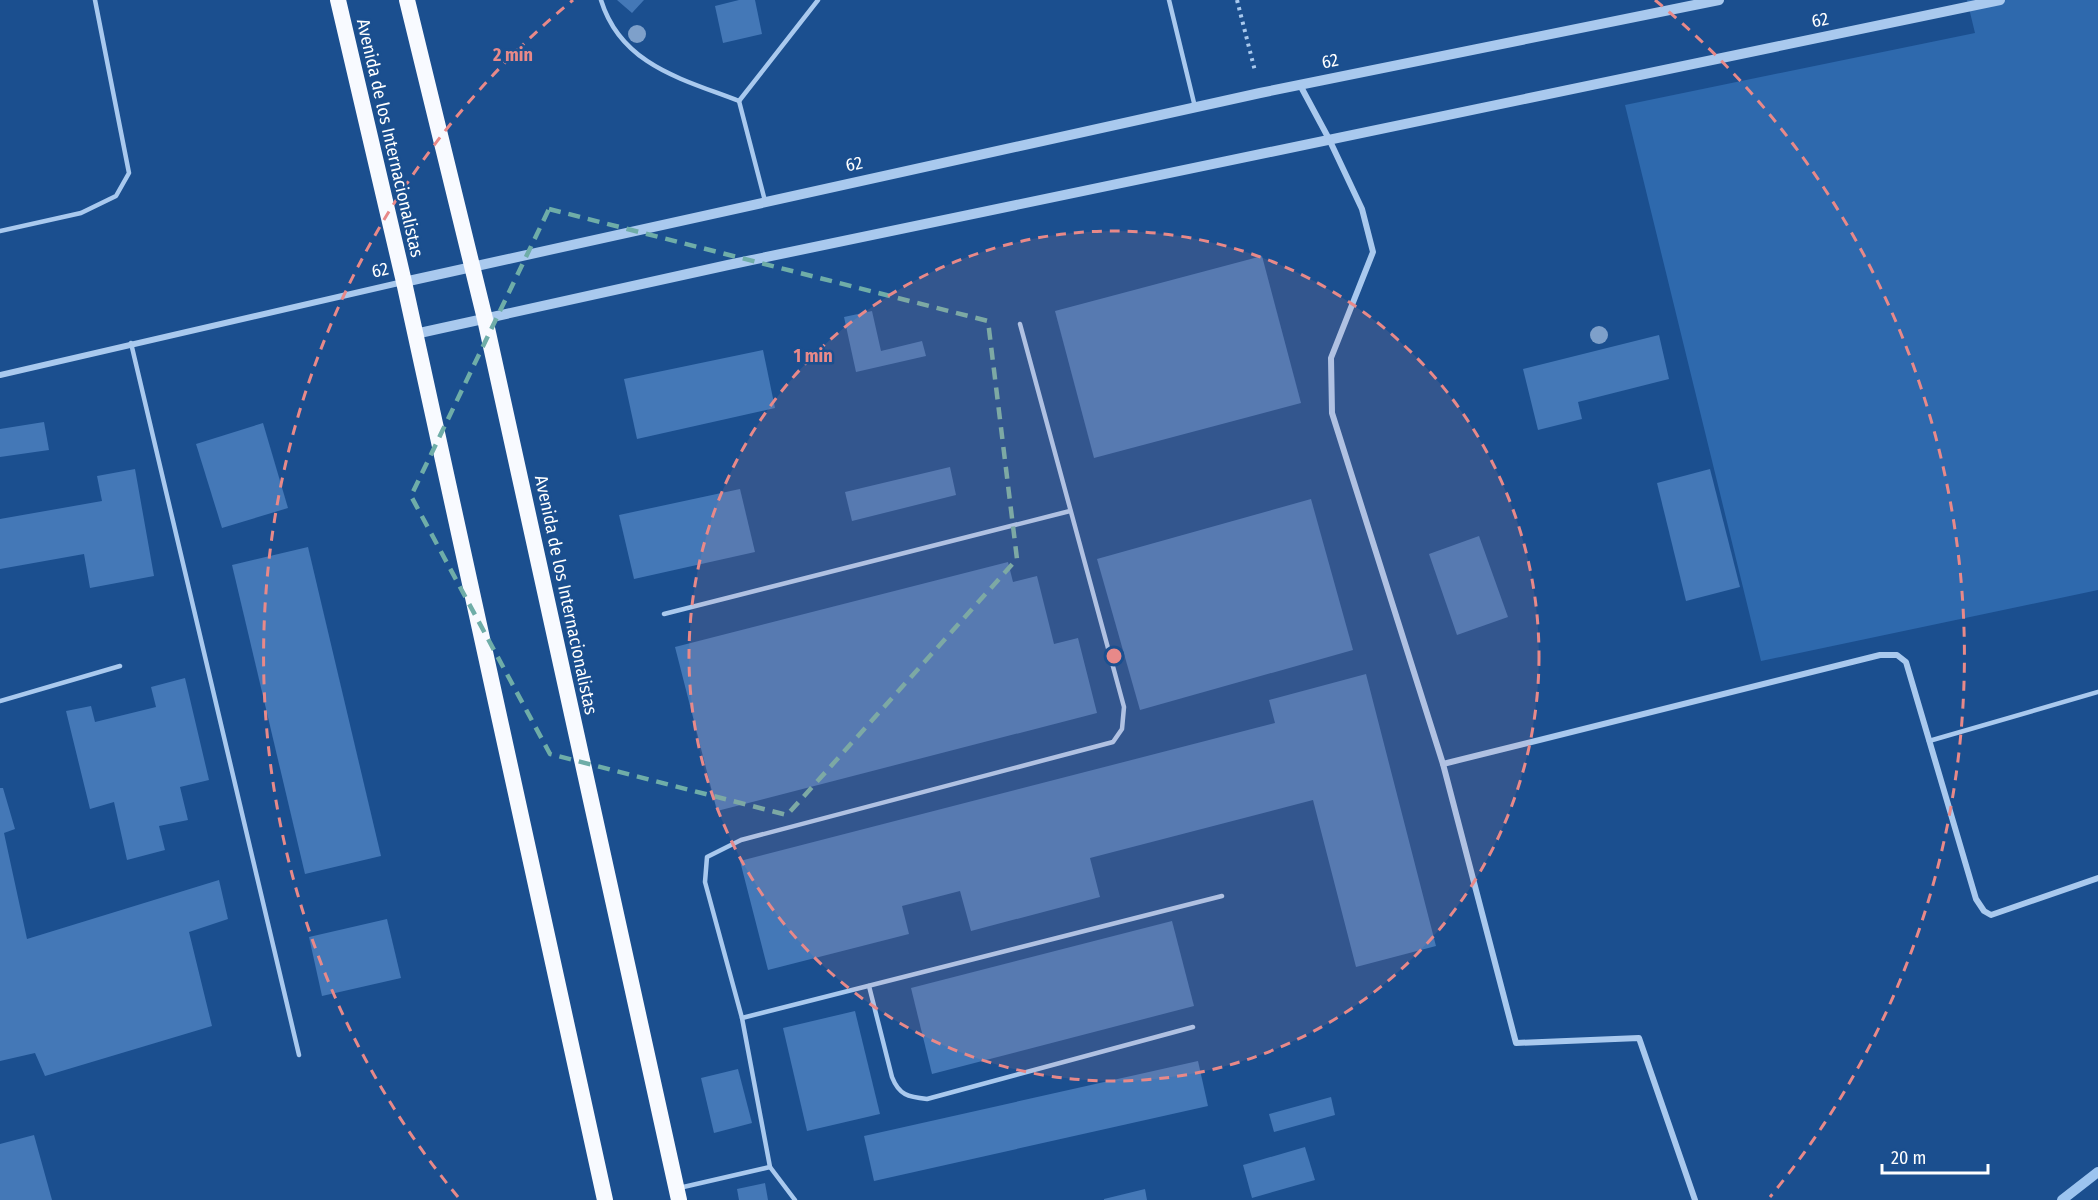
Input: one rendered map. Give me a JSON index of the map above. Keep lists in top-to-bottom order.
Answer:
{
  "streets": {
    "highway": ["Avenida de los Internacionalistas"],
    "street": ["62"]
  },
  "crossings": [
    ["62", "Avenida de los Internacionalistas"]
  ],
  "scale_bar": "20 m",
  "rings": ["2 min", "1 min"]
}
